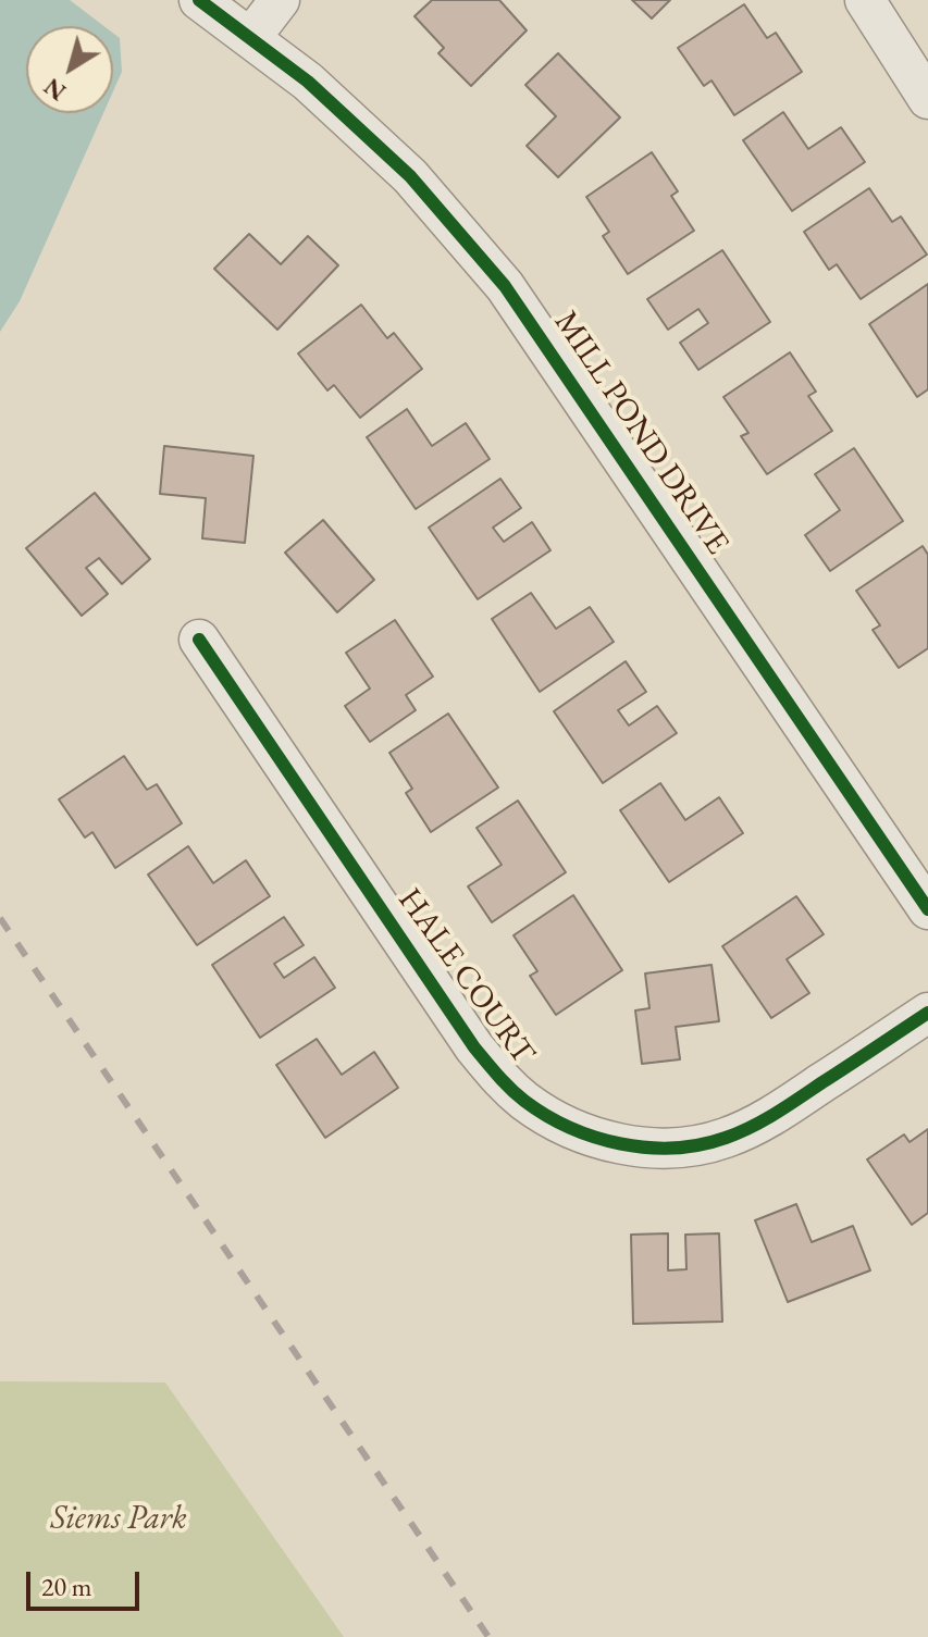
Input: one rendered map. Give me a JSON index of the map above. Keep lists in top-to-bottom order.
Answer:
{
  "streets": {
    "street": ["MILL POND DRIVE", "HALE COURT"]
  },
  "parks": ["Siems Park"],
  "scale_bar": "20 m",
  "north": "bottom left"
}
